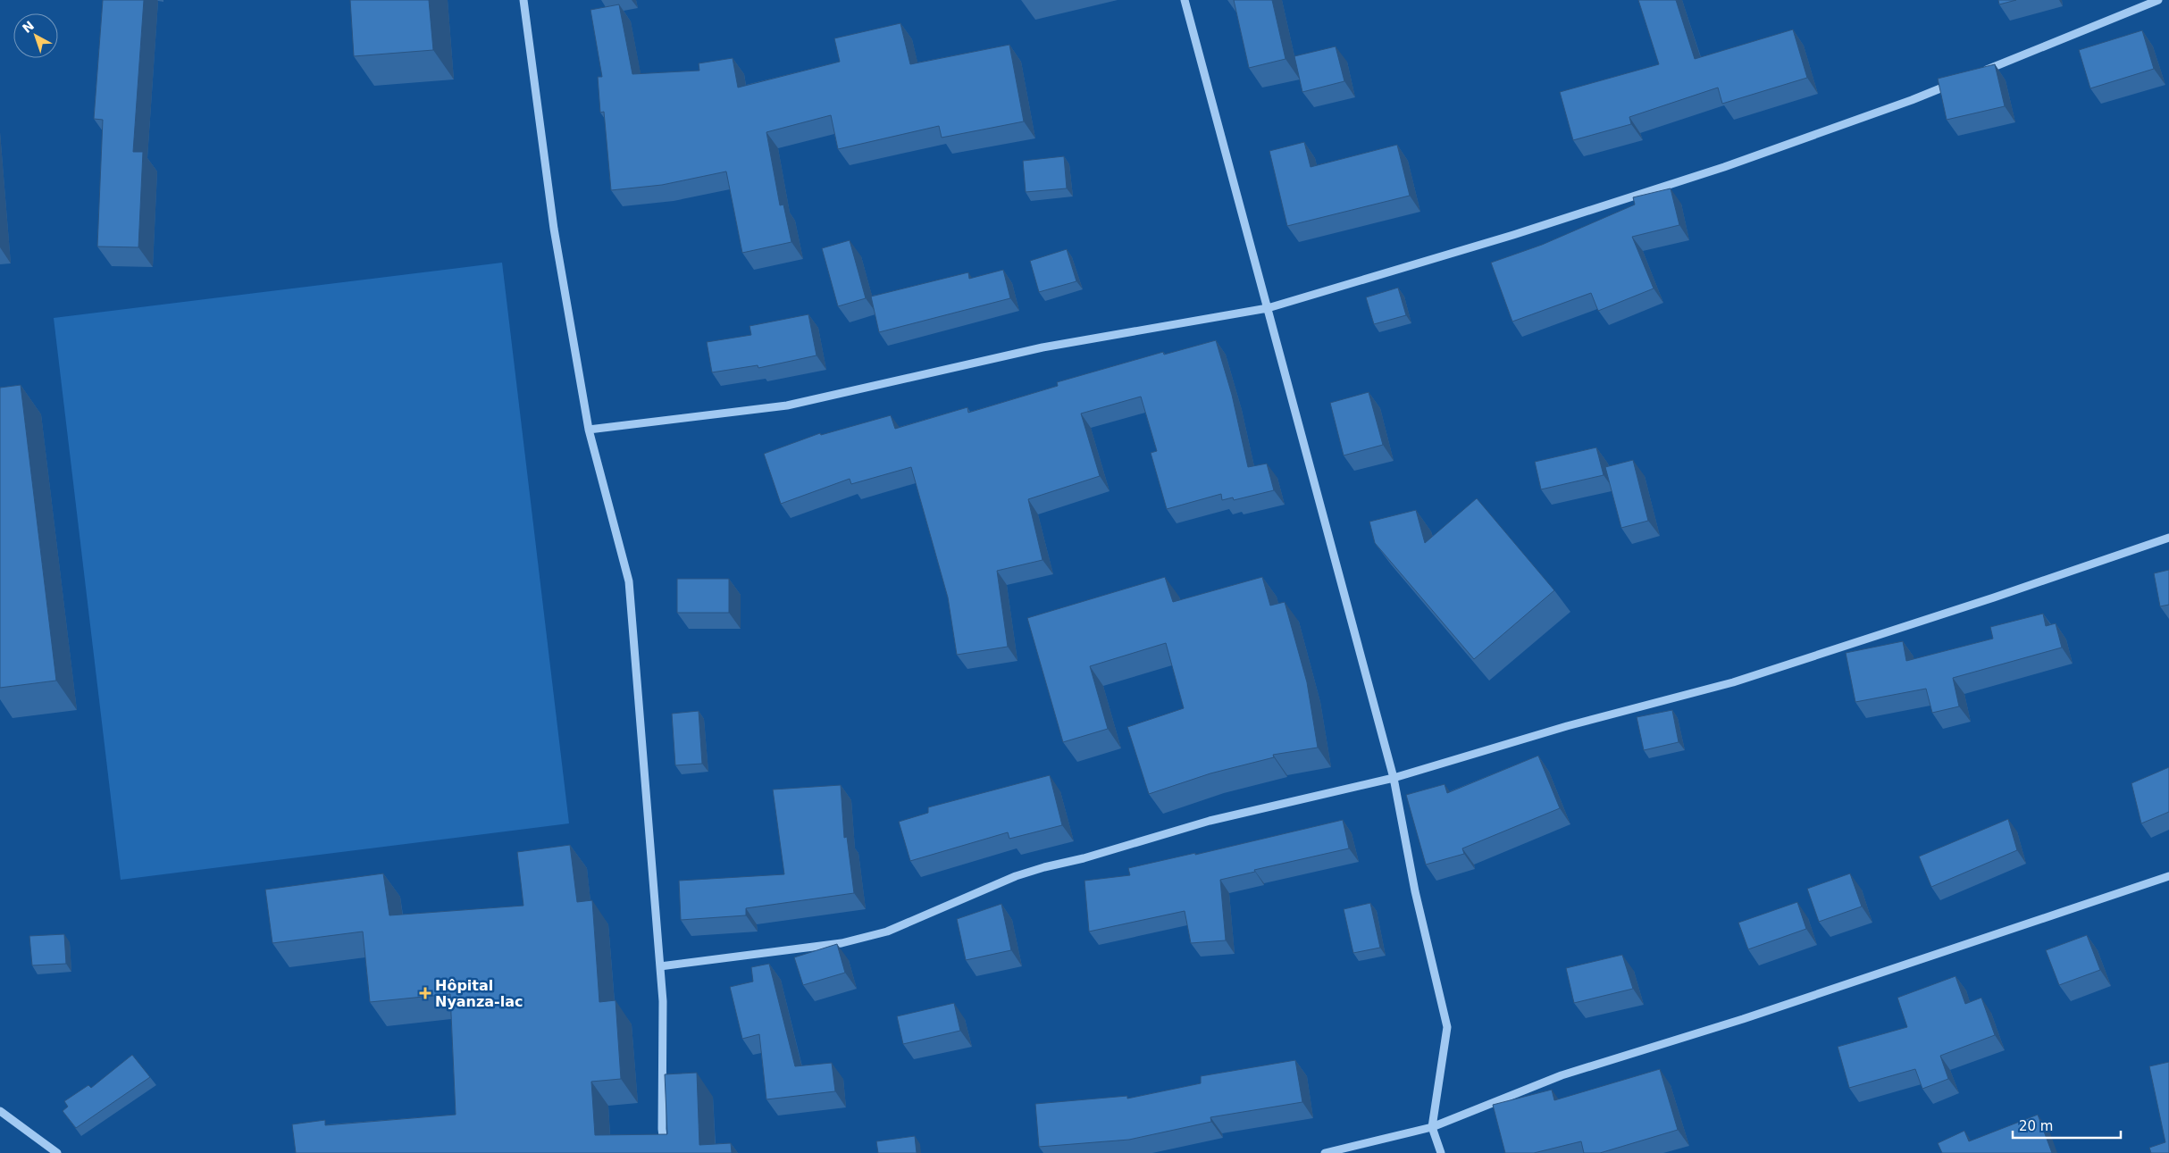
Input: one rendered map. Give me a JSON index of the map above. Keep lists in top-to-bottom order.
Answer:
{
  "places": {
    "health": ["Hôpital Nyanza-lac"]
  },
  "scale_bar": "20 m",
  "north": "top left"
}
